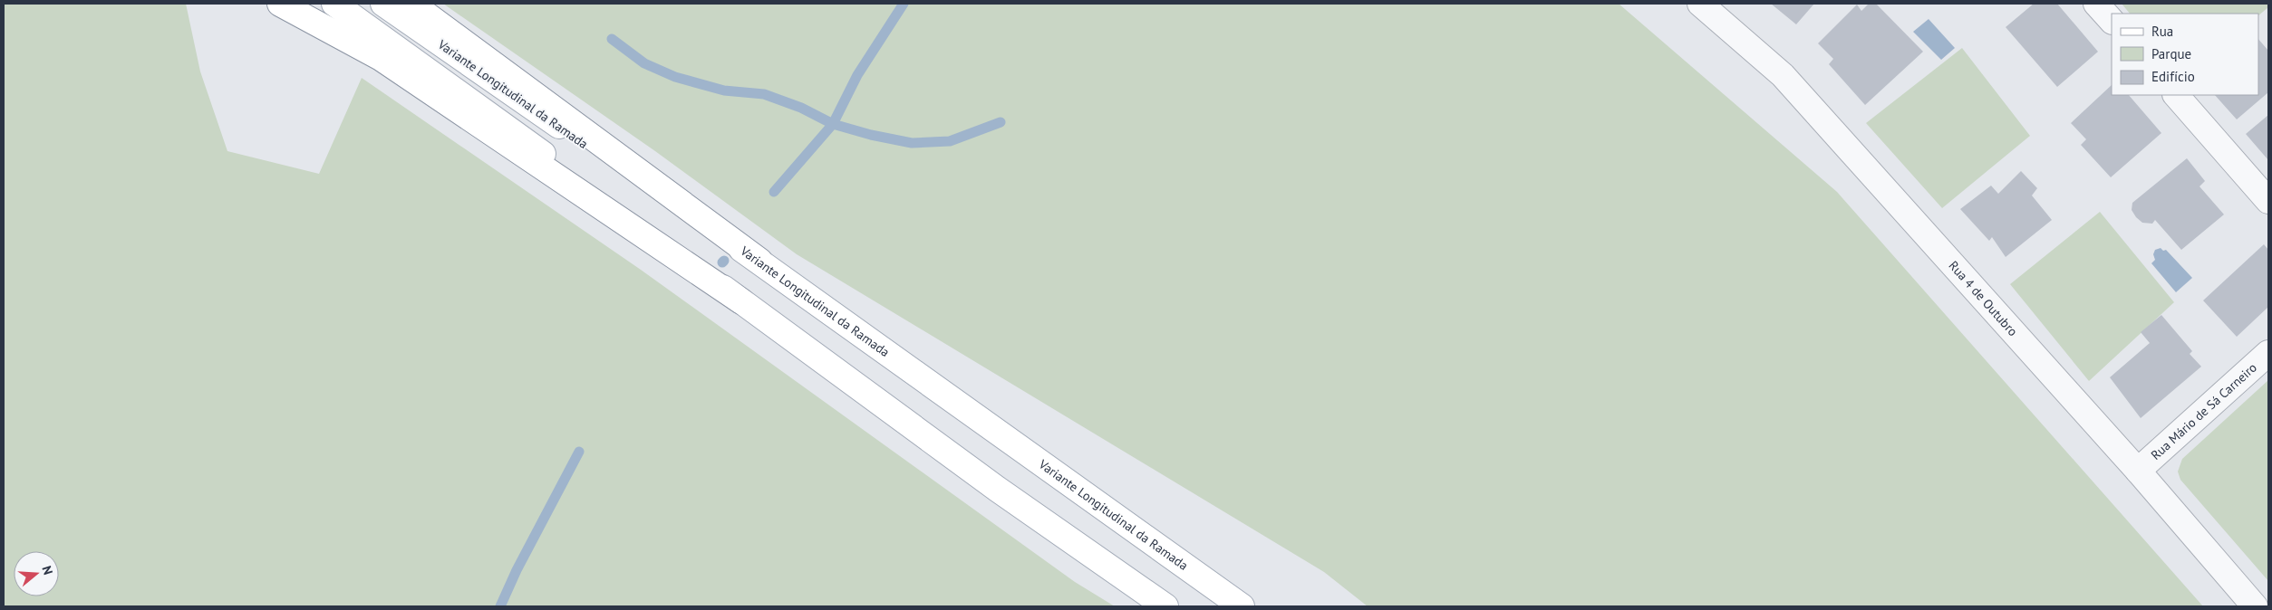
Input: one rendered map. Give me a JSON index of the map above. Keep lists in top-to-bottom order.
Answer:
{
  "streets": {
    "main road": ["Variante Longitudinal da Ramada"],
    "street": ["Rua 4 de Outubro", "Rua Mário de Sá Carneiro"]
  },
  "crossings": [
    ["Rua 4 de Outubro", "Rua Mário de Sá Carneiro"]
  ],
  "legend": ["Rua", "Parque", "Edifício"],
  "north": "right"
}
